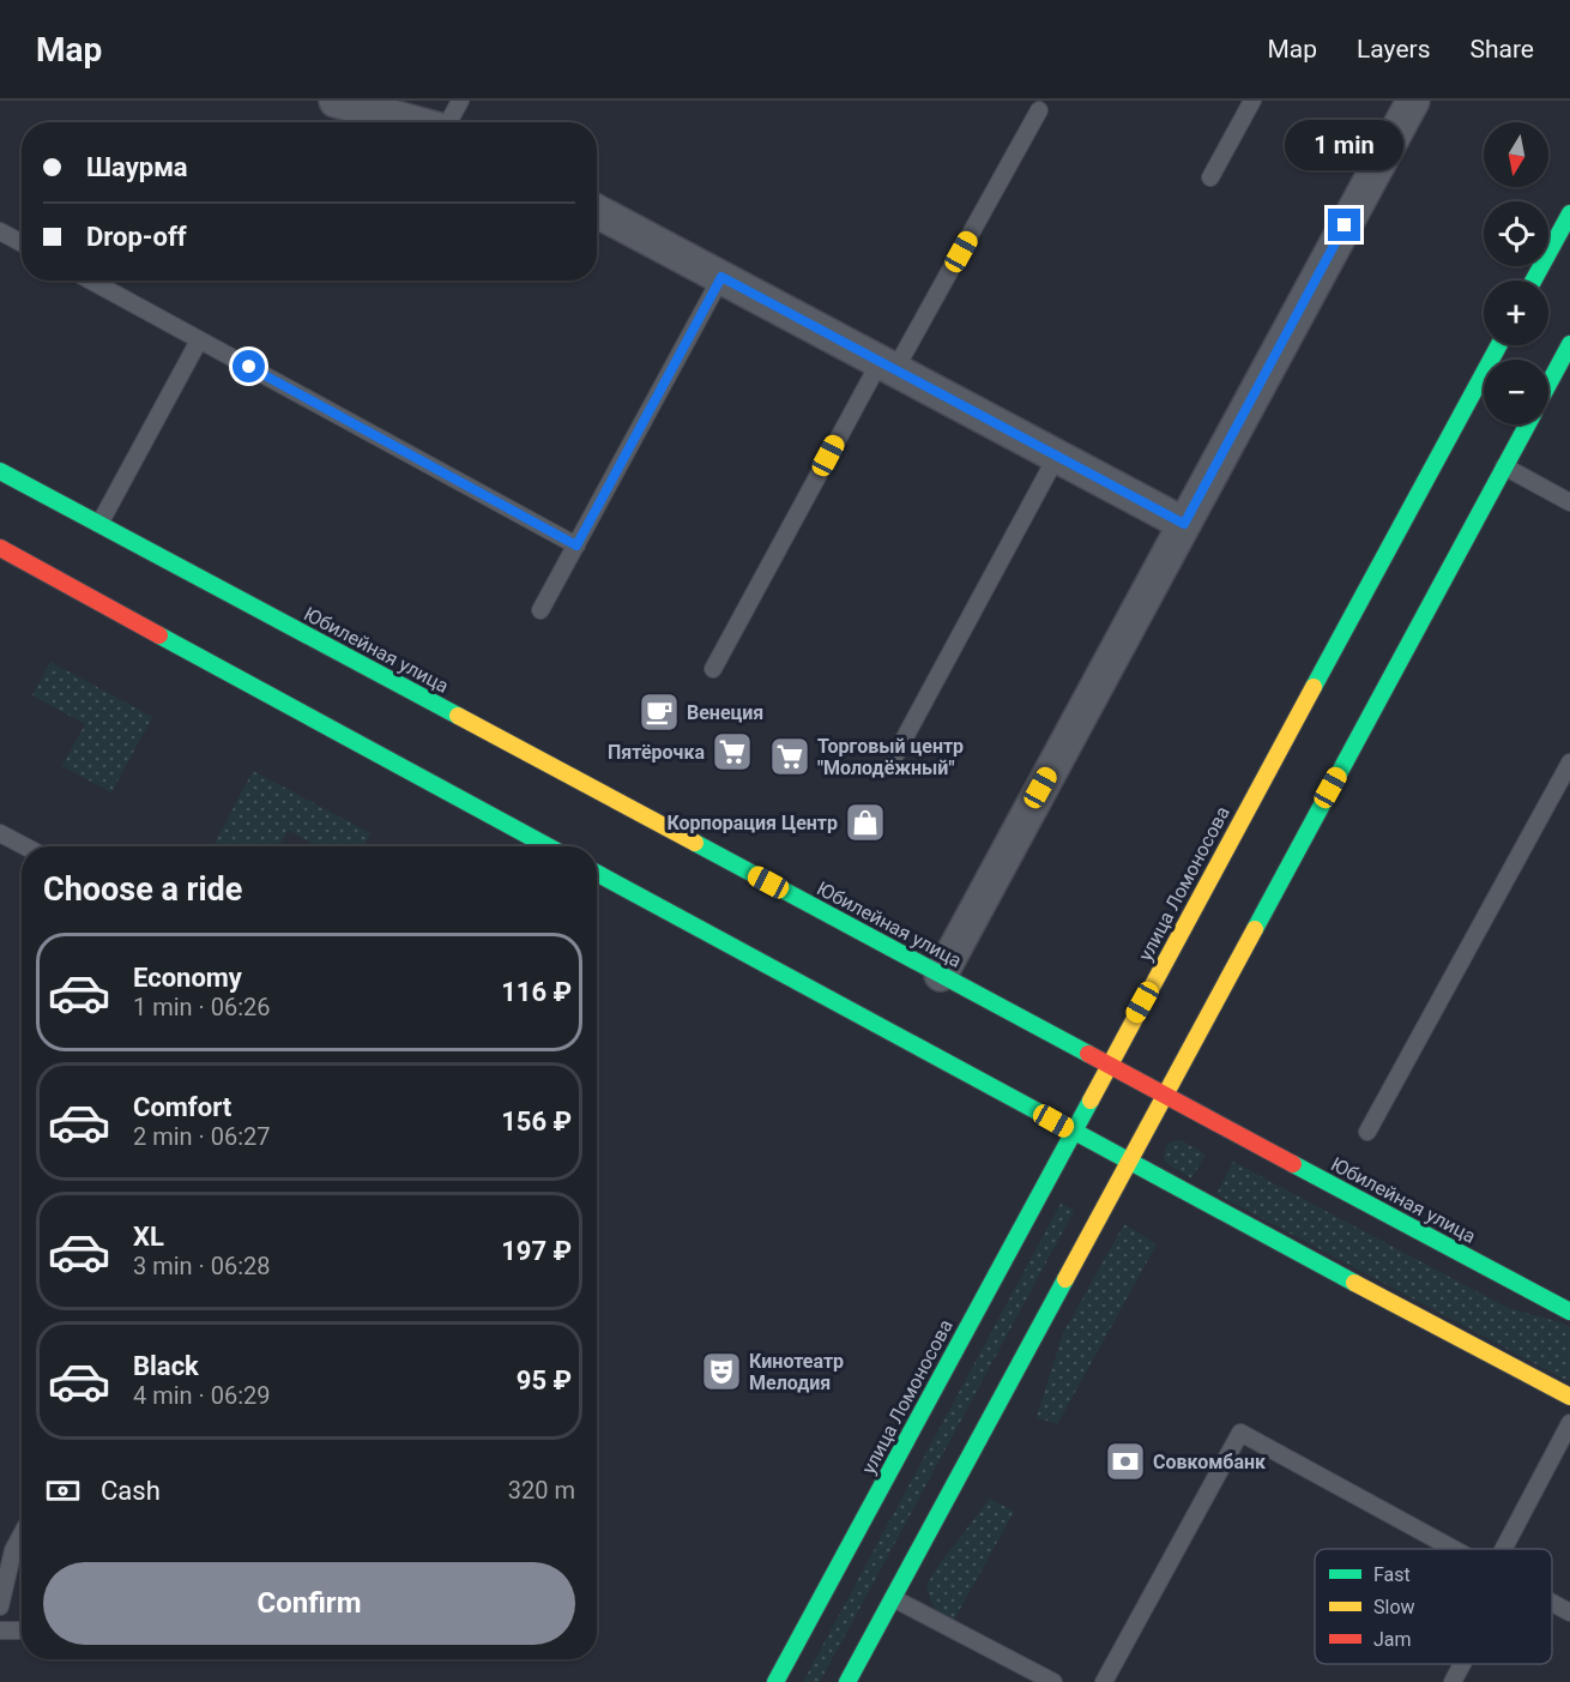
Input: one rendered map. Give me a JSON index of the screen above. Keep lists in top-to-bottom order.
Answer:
{
  "streets": {
    "main road": ["Юбилейная улица", "улица Ломоносова"]
  },
  "crossings": [
    ["Юбилейная улица", "улица Ломоносова"]
  ],
  "places": {
    "cafe": ["Венеция"],
    "supermarket": ["Пятёрочка", "Торговый центр \"Молодёжный\""],
    "shop": ["Корпорация Центр"],
    "theatre": ["Кинотеатр Мелодия"],
    "bank": ["Совкомбанк"]
  },
  "legend": ["Fast", "Slow", "Jam"],
  "north": "bottom",
  "page": {
    "header": "Map",
    "nav": ["Map", "Layers", "Share"],
    "bubble": "1 min",
    "map_buttons": ["+", "−"],
    "banner": ["Шаурма", "Drop-off"],
    "heading": "Choose a ride",
    "list": [
      {
        "name": "Economy",
        "note": "1 min · 06:26",
        "value": "116 ₽"
      },
      {
        "name": "Comfort",
        "note": "2 min · 06:27",
        "value": "156 ₽"
      },
      {
        "name": "XL",
        "note": "3 min · 06:28",
        "value": "197 ₽"
      },
      {
        "name": "Black",
        "note": "4 min · 06:29",
        "value": "95 ₽"
      }
    ],
    "pay": ["Cash", "320 m"],
    "buttons": "Confirm"
  }
}
